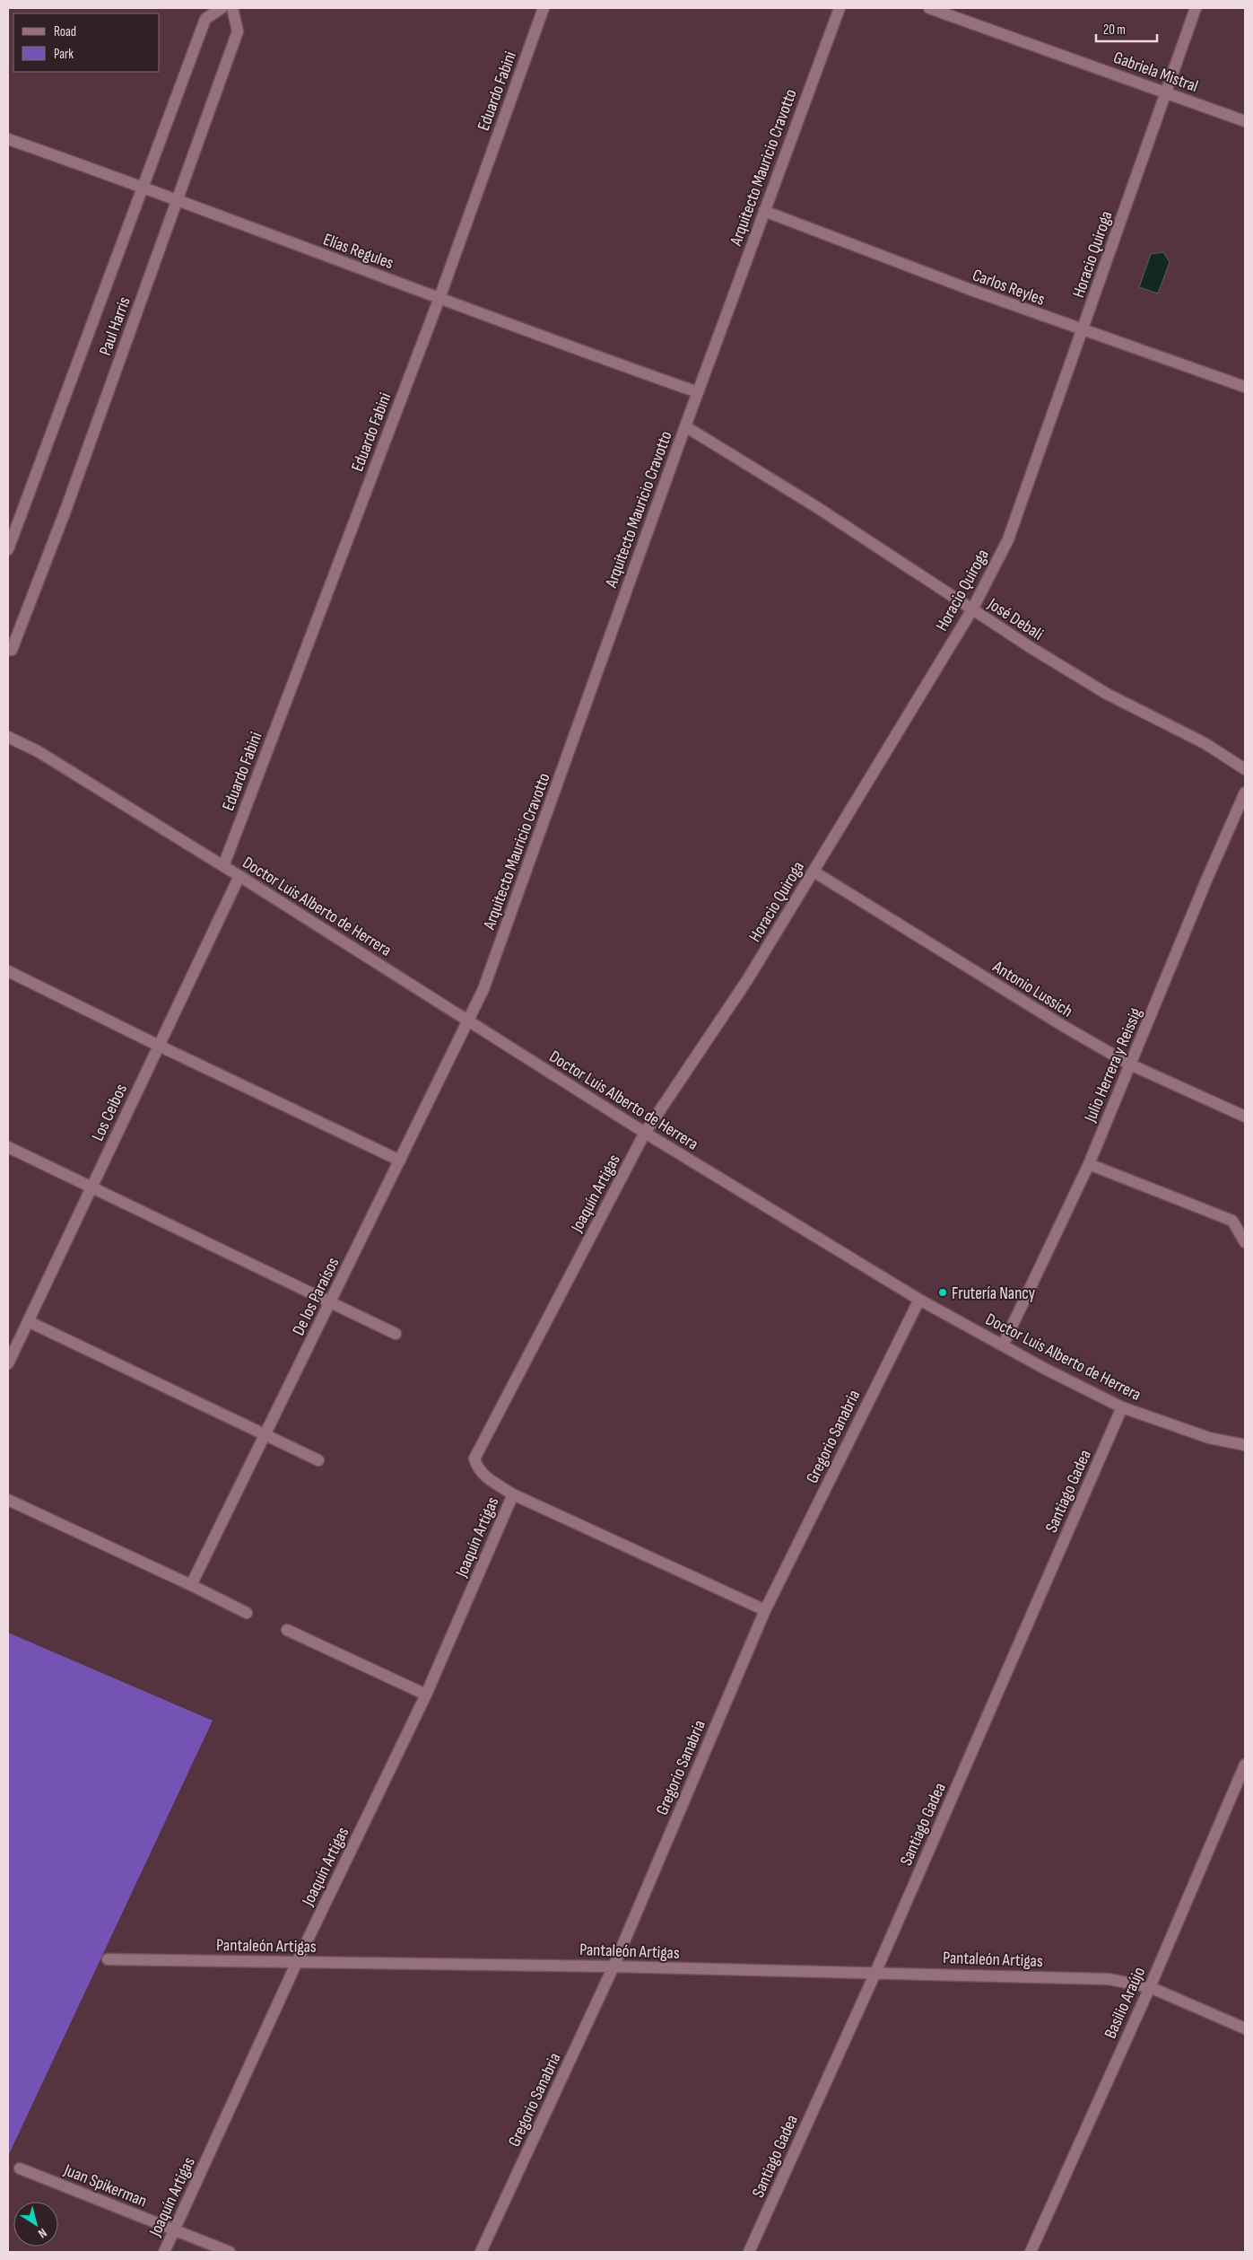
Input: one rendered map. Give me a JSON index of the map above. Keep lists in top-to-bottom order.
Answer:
{
  "streets": {
    "street": [
      "Gabriela Mistral",
      "Eduardo Fabini",
      "Arquitecto Mauricio Cravotto",
      "Elías Regules",
      "Horacio Quiroga",
      "Carlos Reyles",
      "Paul Harris",
      "José Debali",
      "Doctor Luis Alberto de Herrera",
      "Antonio Lussich",
      "Julio Herrera y Reissig",
      "Los Ceibos",
      "Joaquín Artigas",
      "De los Paraísos",
      "Gregorio Sanabria",
      "Santiago Gadea",
      "Pantaleón Artigas",
      "Basilio Araújo",
      "Juan Spikerman"
    ]
  },
  "crossings": [
    ["Gabriela Mistral", "Horacio Quiroga"],
    ["Eduardo Fabini", "Elías Regules"],
    ["Eduardo Fabini", "Doctor Luis Alberto de Herrera"],
    ["Arquitecto Mauricio Cravotto", "Elías Regules"],
    ["Arquitecto Mauricio Cravotto", "Carlos Reyles"],
    ["Arquitecto Mauricio Cravotto", "José Debali"],
    ["Arquitecto Mauricio Cravotto", "Doctor Luis Alberto de Herrera"],
    ["Arquitecto Mauricio Cravotto", "De los Paraísos"],
    ["Elías Regules", "Paul Harris"],
    ["Horacio Quiroga", "Carlos Reyles"],
    ["Horacio Quiroga", "José Debali"],
    ["Horacio Quiroga", "Doctor Luis Alberto de Herrera"],
    ["Horacio Quiroga", "Antonio Lussich"],
    ["Horacio Quiroga", "Joaquín Artigas"],
    ["Doctor Luis Alberto de Herrera", "Julio Herrera y Reissig"],
    ["Doctor Luis Alberto de Herrera", "Los Ceibos"],
    ["Doctor Luis Alberto de Herrera", "Joaquín Artigas"],
    ["Doctor Luis Alberto de Herrera", "De los Paraísos"],
    ["Doctor Luis Alberto de Herrera", "Gregorio Sanabria"],
    ["Doctor Luis Alberto de Herrera", "Santiago Gadea"],
    ["Antonio Lussich", "Julio Herrera y Reissig"],
    ["Joaquín Artigas", "Pantaleón Artigas"],
    ["Joaquín Artigas", "Juan Spikerman"],
    ["Gregorio Sanabria", "Pantaleón Artigas"],
    ["Santiago Gadea", "Pantaleón Artigas"],
    ["Pantaleón Artigas", "Basilio Araújo"]
  ],
  "places": ["Frutería Nancy"],
  "legend": ["Road", "Park"],
  "scale_bar": "20 m",
  "north": "bottom right"
}
